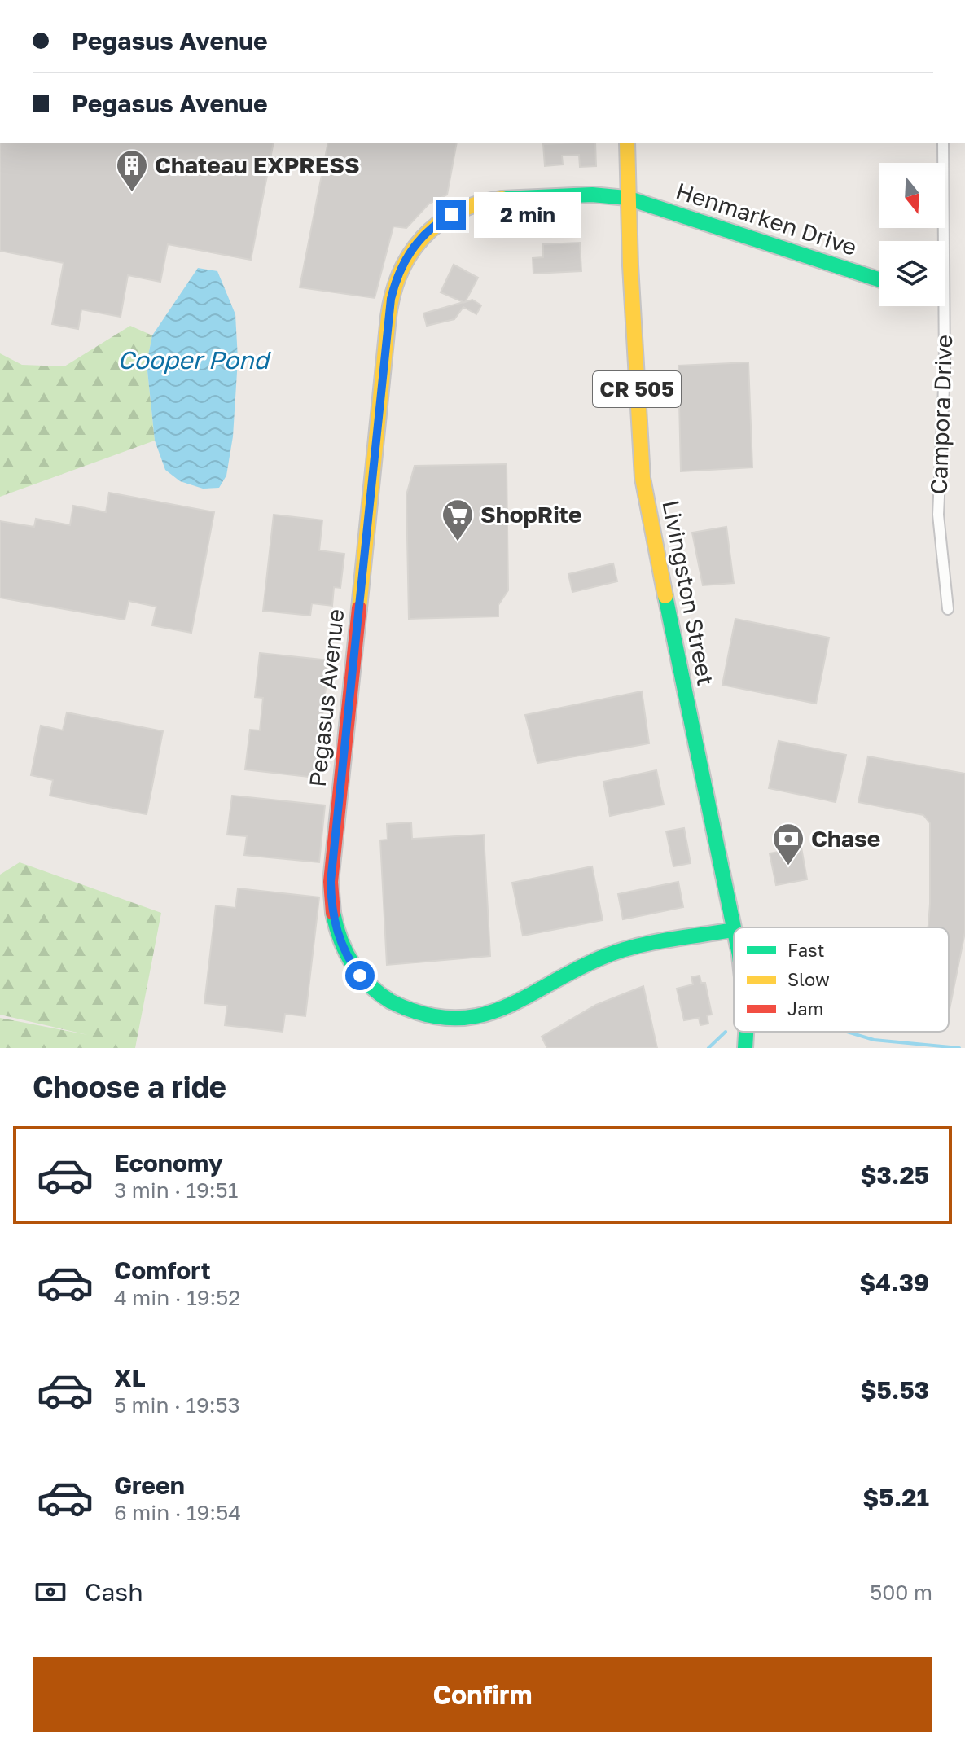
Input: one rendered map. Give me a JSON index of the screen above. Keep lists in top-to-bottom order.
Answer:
{
  "streets": {
    "street": [
      "Henmarken Drive",
      "CR 505",
      "Campora Drive",
      "Livingston Street",
      "Pegasus Avenue"
    ]
  },
  "crossings": [
    ["Henmarken Drive", "Livingston Street"],
    ["Henmarken Drive", "Pegasus Avenue"],
    ["Livingston Street", "Pegasus Avenue"]
  ],
  "water": ["Cooper Pond"],
  "places": {
    "building": ["Chateau EXPRESS"],
    "supermarket": ["ShopRite"],
    "bank": ["Chase"]
  },
  "legend": ["Fast", "Slow", "Jam"],
  "north": "bottom",
  "page": {
    "banner": ["Pegasus Avenue", "Pegasus Avenue"],
    "bubble": "2 min",
    "heading": "Choose a ride",
    "list": [
      {
        "name": "Economy",
        "note": "3 min · 19:51",
        "value": "$3.25"
      },
      {
        "name": "Comfort",
        "note": "4 min · 19:52",
        "value": "$4.39"
      },
      {
        "name": "XL",
        "note": "5 min · 19:53",
        "value": "$5.53"
      },
      {
        "name": "Green",
        "note": "6 min · 19:54",
        "value": "$5.21"
      }
    ],
    "pay": ["Cash", "500 m"],
    "buttons": "Confirm"
  }
}
